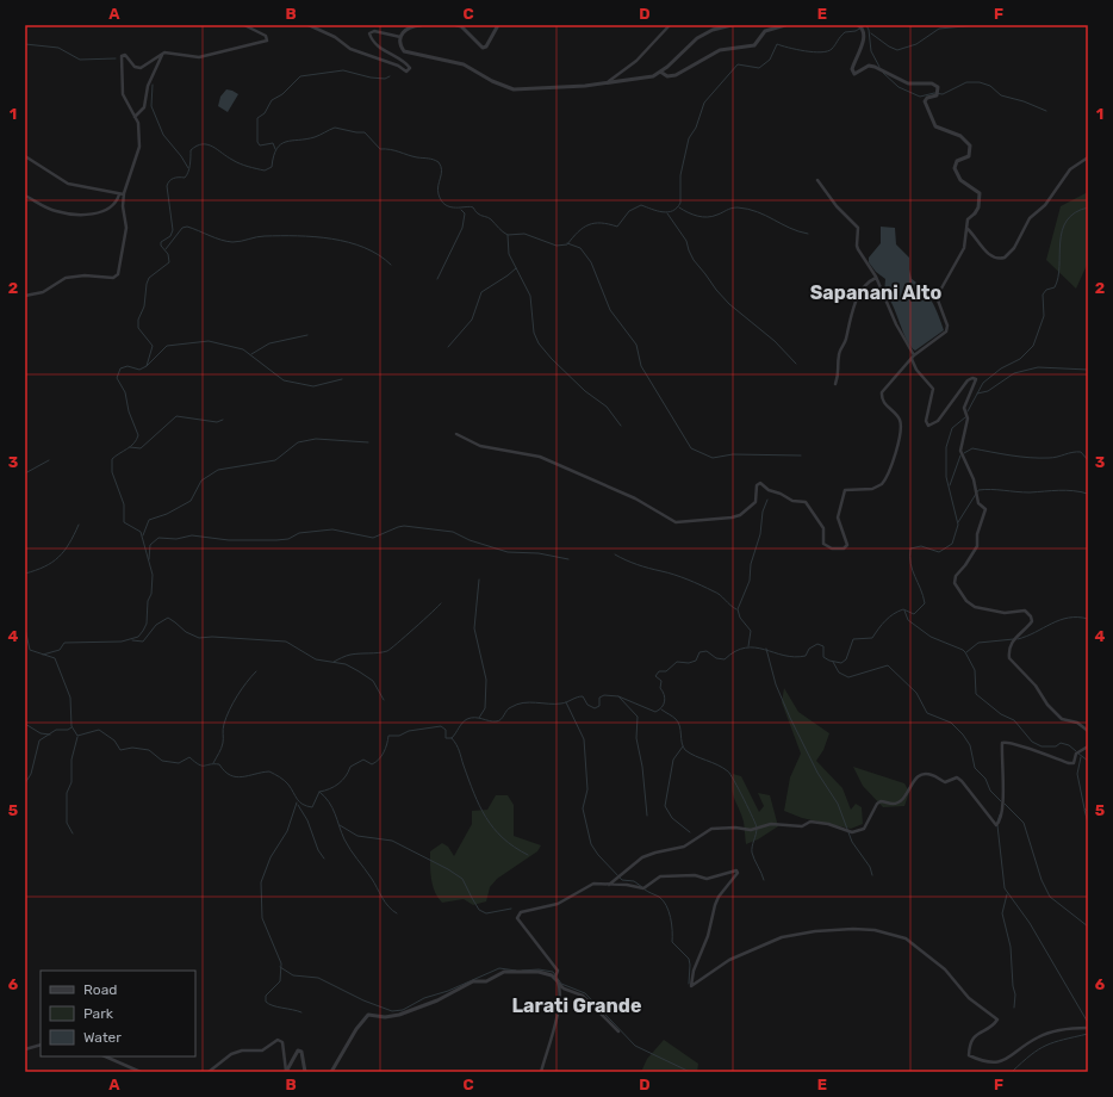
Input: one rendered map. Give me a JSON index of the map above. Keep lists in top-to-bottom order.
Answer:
{
  "districts": ["Sapanani Alto", "Larati Grande"],
  "legend": ["Road", "Park", "Water"],
  "grid": {
    "columns": [
      "A",
      "B",
      "C",
      "D",
      "E",
      "F"
    ],
    "rows": [
      "1",
      "2",
      "3",
      "4",
      "5",
      "6"
    ]
  }
}
